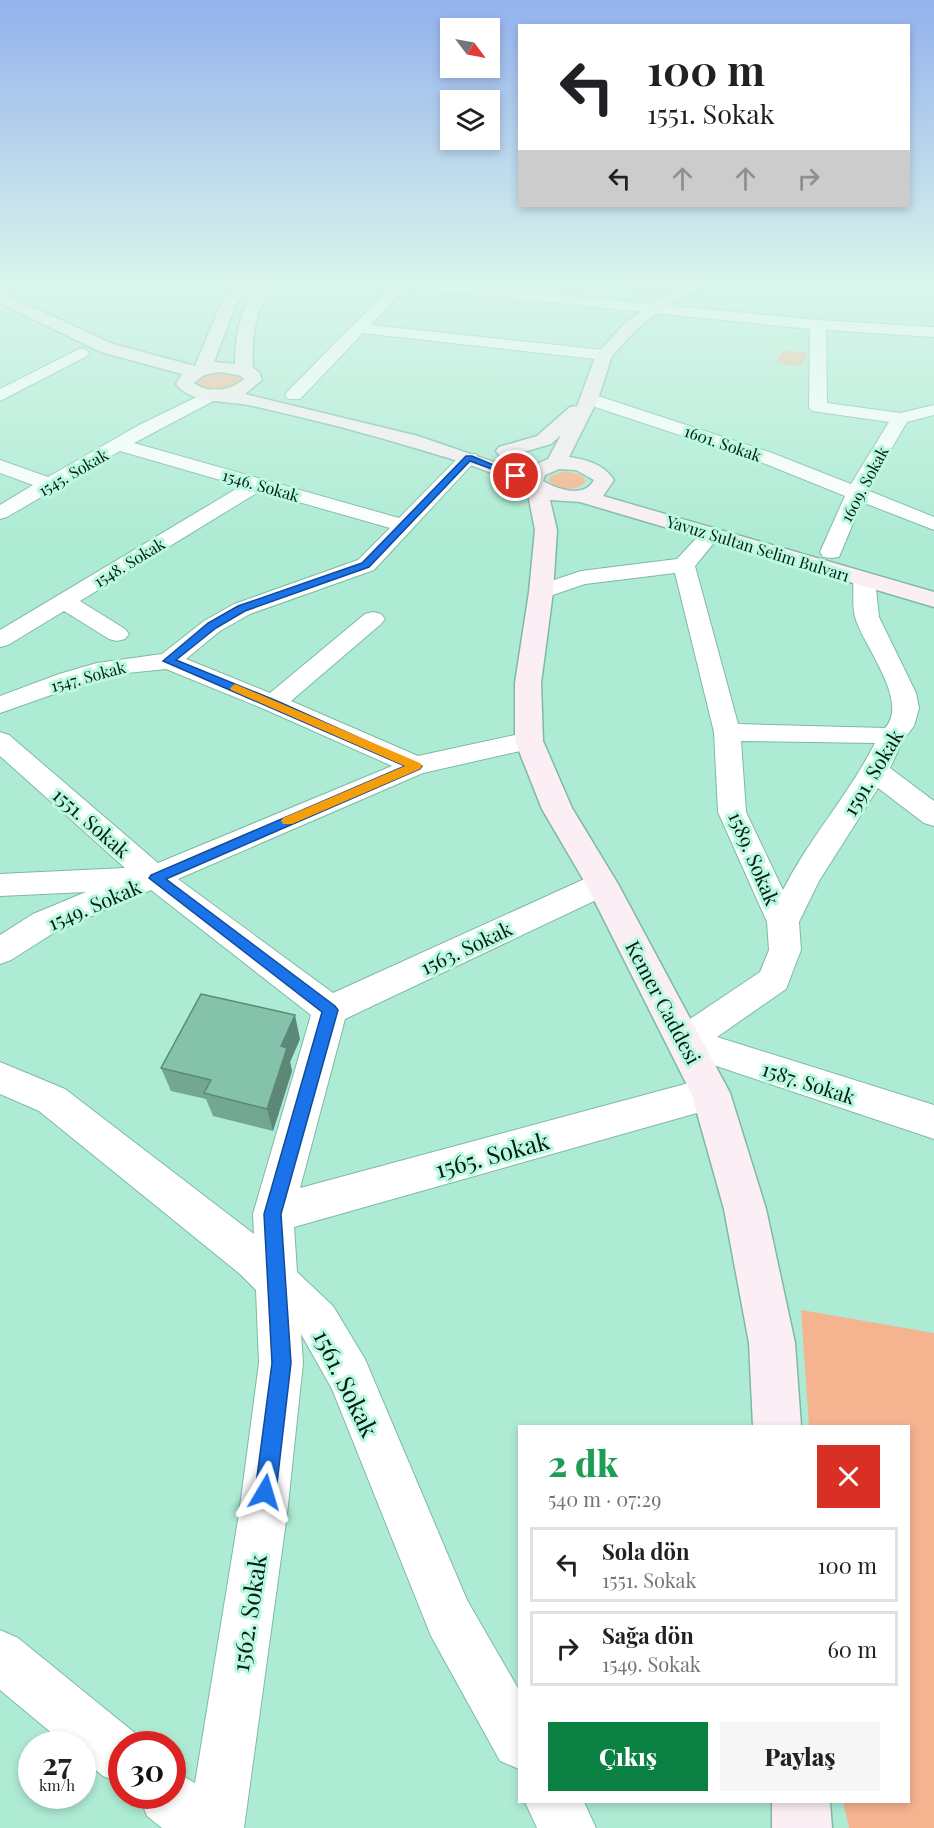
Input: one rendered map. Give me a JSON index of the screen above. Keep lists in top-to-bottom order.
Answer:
{
  "streets": {
    "main road": ["Yavuz Sultan Selim Bulvarı", "Kemer Caddesi"],
    "street": [
      "1601. Sokak",
      "1545. Sokak",
      "1609. Sokak",
      "1546. Sokak",
      "1548. Sokak",
      "1547. Sokak",
      "1591. Sokak",
      "1551. Sokak",
      "1589. Sokak",
      "1549. Sokak",
      "1563. Sokak",
      "1587. Sokak",
      "1565. Sokak",
      "1561. Sokak",
      "1562. Sokak"
    ]
  },
  "crossings": [
    ["1601. Sokak", "1609. Sokak"],
    ["1545. Sokak", "1546. Sokak"],
    ["1609. Sokak", "Yavuz Sultan Selim Bulvarı"],
    ["1546. Sokak", "1548. Sokak"],
    ["Yavuz Sultan Selim Bulvarı", "1591. Sokak"],
    ["Yavuz Sultan Selim Bulvarı", "Kemer Caddesi"],
    ["1591. Sokak", "1589. Sokak"],
    ["1551. Sokak", "1549. Sokak"],
    ["1551. Sokak", "1563. Sokak"],
    ["1551. Sokak", "1562. Sokak"],
    ["1589. Sokak", "Kemer Caddesi"],
    ["1589. Sokak", "1587. Sokak"],
    ["1549. Sokak", "Kemer Caddesi"],
    ["1563. Sokak", "Kemer Caddesi"],
    ["1563. Sokak", "1562. Sokak"],
    ["Kemer Caddesi", "1587. Sokak"],
    ["Kemer Caddesi", "1565. Sokak"],
    ["1565. Sokak", "1562. Sokak"],
    ["1561. Sokak", "1562. Sokak"]
  ],
  "north": "bottom right",
  "page": {
    "turn": ["100 m", "1551. Sokak"],
    "heading": ["2 dk", "540 m · 07:29"],
    "list": [
      {
        "name": "Sola dön",
        "note": "1551. Sokak",
        "value": "100 m"
      },
      {
        "name": "Sağa dön",
        "note": "1549. Sokak",
        "value": "60 m"
      }
    ],
    "buttons": ["Çıkış", "Paylaş"],
    "speed": "27 km/h",
    "limit": "30"
  }
}
